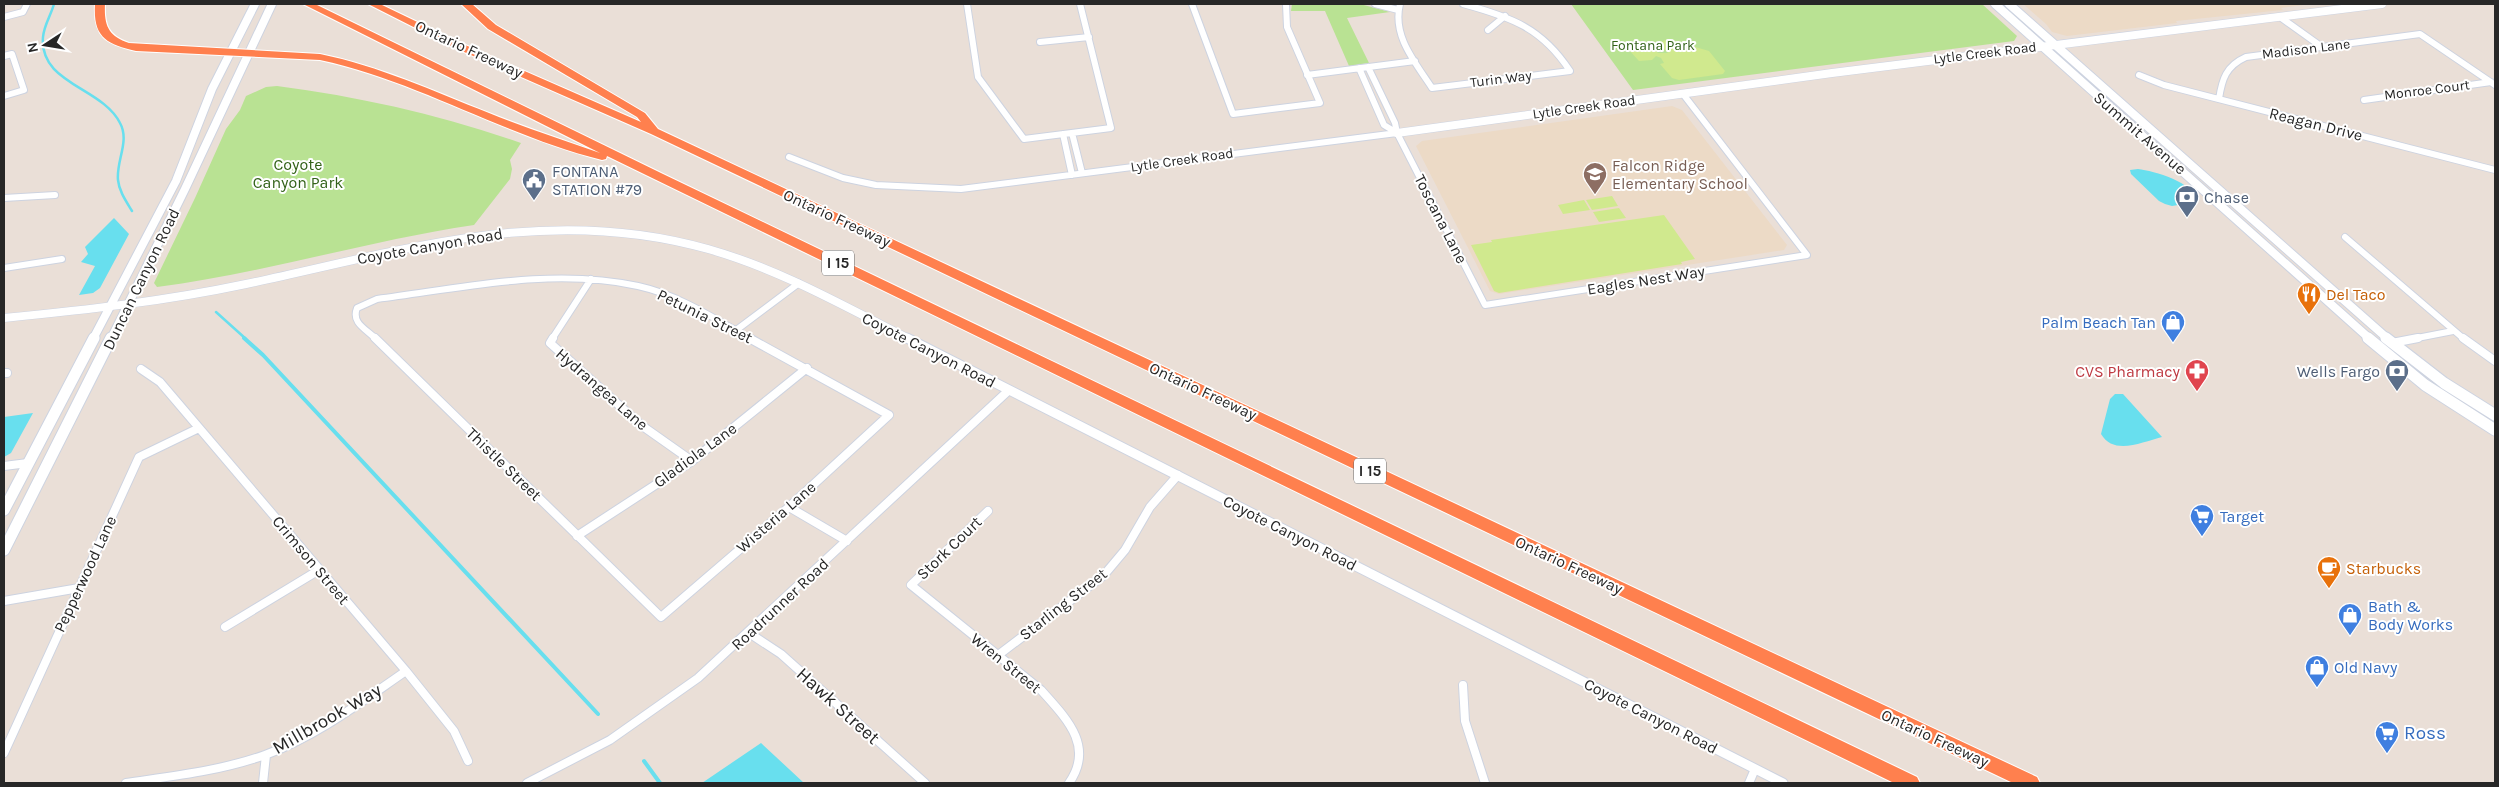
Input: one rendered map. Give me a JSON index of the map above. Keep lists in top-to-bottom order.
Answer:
{
  "streets": {
    "highway": ["Ontario Freeway", "I 15"],
    "main road": ["Summit Avenue", "Duncan Canyon Road"],
    "street": [
      "Madison Lane",
      "Lytle Creek Road",
      "Turin Way",
      "Monroe Court",
      "Reagan Drive",
      "Toscana Lane",
      "Coyote Canyon Road",
      "Eagles Nest Way",
      "Petunia Street",
      "Hydrangea Lane",
      "Gladiola Lane",
      "Thistle Street",
      "Wisteria Lane",
      "Stork Court",
      "Crimson Street",
      "Pepperwood Lane",
      "Roadrunner Road",
      "Starling Street",
      "Wren Street",
      "Hawk Street",
      "Millbrook Way"
    ]
  },
  "crossings": [
    ["Madison Lane", "Monroe Court"],
    ["Madison Lane", "Reagan Drive"],
    ["Lytle Creek Road", "Summit Avenue"],
    ["Lytle Creek Road", "Toscana Lane"],
    ["Lytle Creek Road", "Eagles Nest Way"],
    ["Toscana Lane", "Eagles Nest Way"],
    ["Coyote Canyon Road", "Duncan Canyon Road"],
    ["Coyote Canyon Road", "Roadrunner Road"],
    ["Coyote Canyon Road", "Starling Street"],
    ["Petunia Street", "Hydrangea Lane"],
    ["Petunia Street", "Gladiola Lane"],
    ["Petunia Street", "Thistle Street"],
    ["Petunia Street", "Wisteria Lane"],
    ["Hydrangea Lane", "Gladiola Lane"],
    ["Gladiola Lane", "Thistle Street"],
    ["Thistle Street", "Wisteria Lane"],
    ["Stork Court", "Wren Street"],
    ["Crimson Street", "Pepperwood Lane"],
    ["Crimson Street", "Millbrook Way"],
    ["Roadrunner Road", "Hawk Street"],
    ["Starling Street", "Wren Street"]
  ],
  "parks": ["Fontana Park", "Coyote Canyon Park"],
  "places": {
    "school or university": ["Falcon Ridge Elementary School"],
    "public building": ["FONTANA STATION #79"],
    "bank": ["Chase", "Wells Fargo"],
    "restaurant": ["Del Taco"],
    "shop": ["Palm Beach Tan", "Bath & Body Works", "Old Navy"],
    "pharmacy": ["CVS Pharmacy"],
    "supermarket": ["Target", "Ross"],
    "cafe": ["Starbucks"]
  },
  "north": "left"
}
